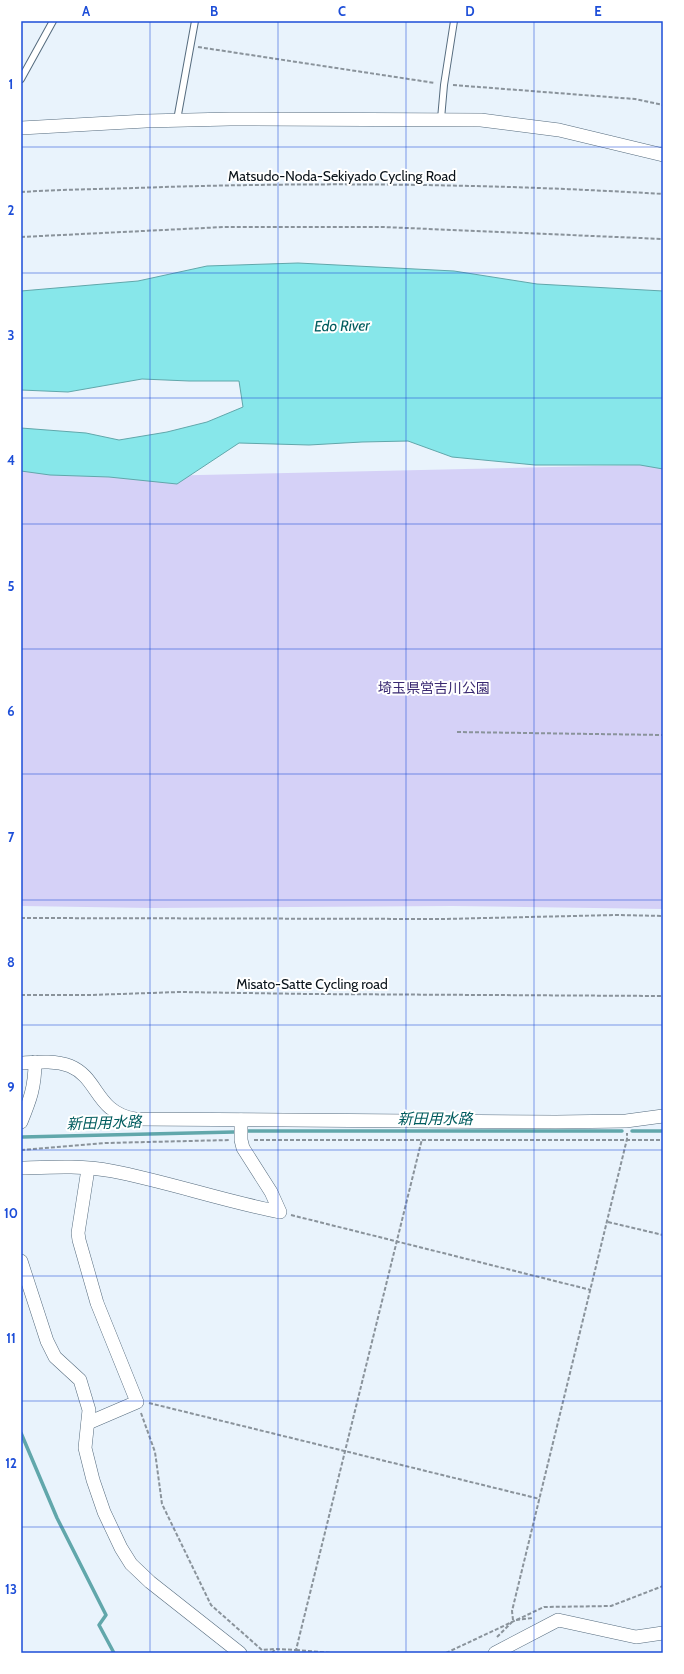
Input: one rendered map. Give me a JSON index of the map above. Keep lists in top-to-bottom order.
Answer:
{
  "streets": {
    "path": ["Matsudo-Noda-Sekiyado Cycling Road"]
  },
  "water": ["Edo River", "新田用水路"],
  "parks": ["埼玉県営吉川公園"],
  "grid": {
    "columns": [
      "A",
      "B",
      "C",
      "D",
      "E"
    ],
    "rows": [
      "1",
      "2",
      "3",
      "4",
      "5",
      "6",
      "7",
      "8",
      "9",
      "10",
      "11",
      "12",
      "13"
    ]
  }
}
